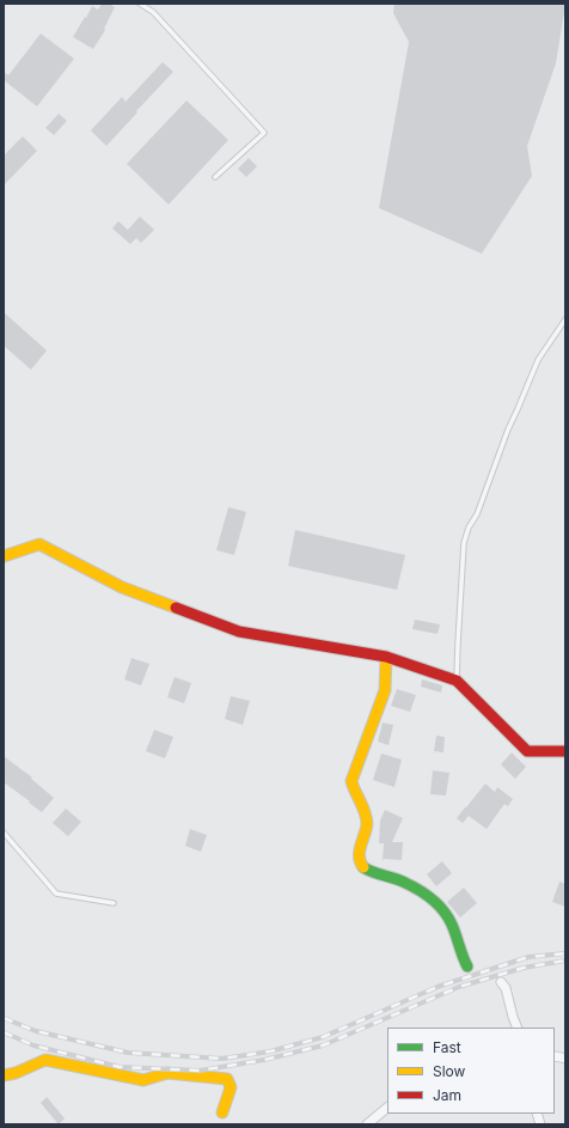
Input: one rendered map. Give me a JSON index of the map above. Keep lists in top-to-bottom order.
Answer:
{
  "legend": ["Fast", "Slow", "Jam"]
}
